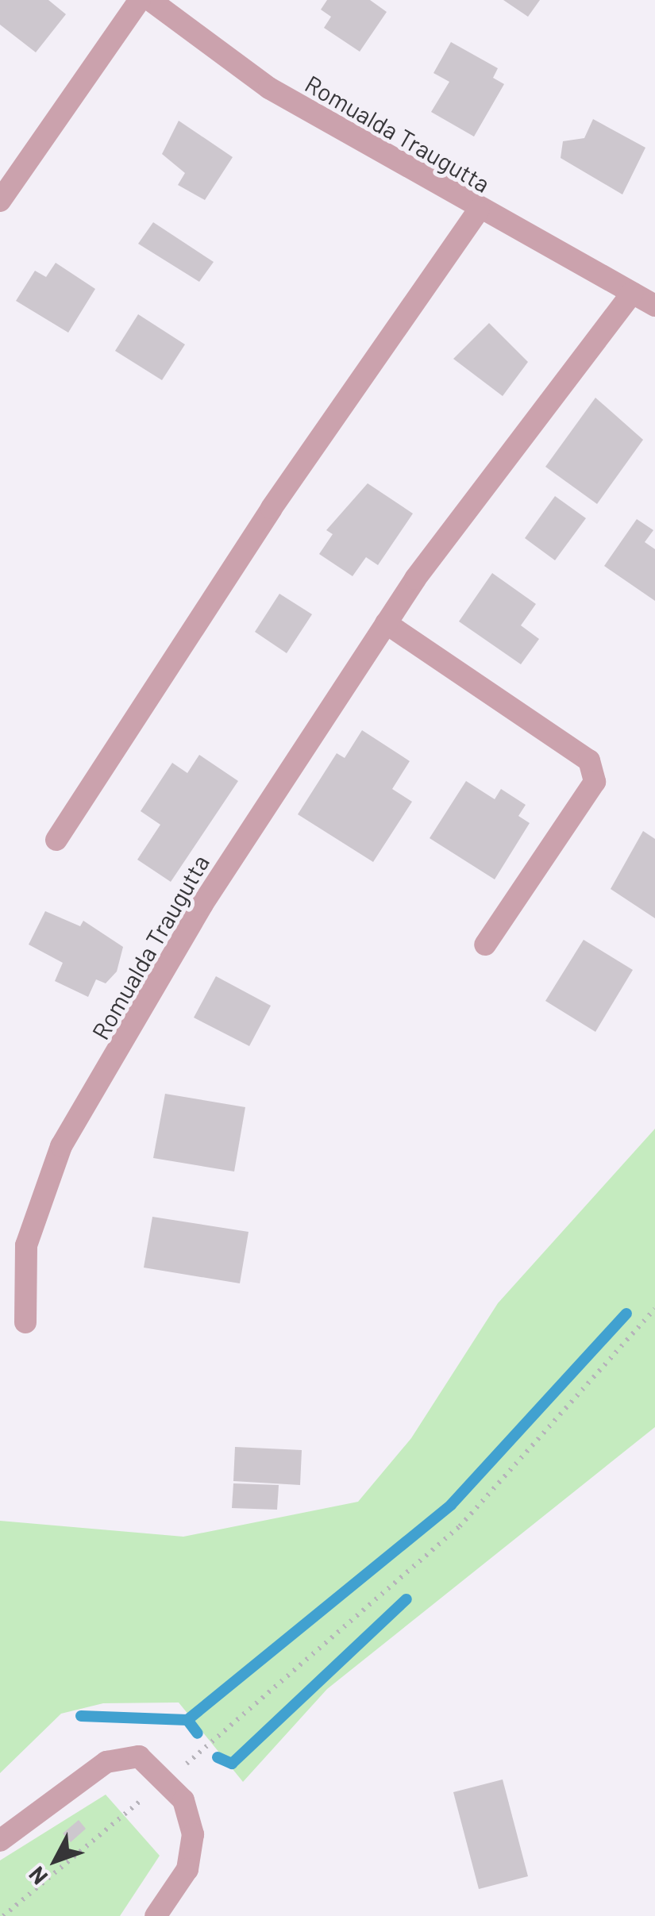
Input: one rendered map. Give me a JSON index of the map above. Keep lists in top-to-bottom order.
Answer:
{
  "streets": {
    "street": ["Romualda Traugutta"]
  },
  "north": "bottom left"
}
